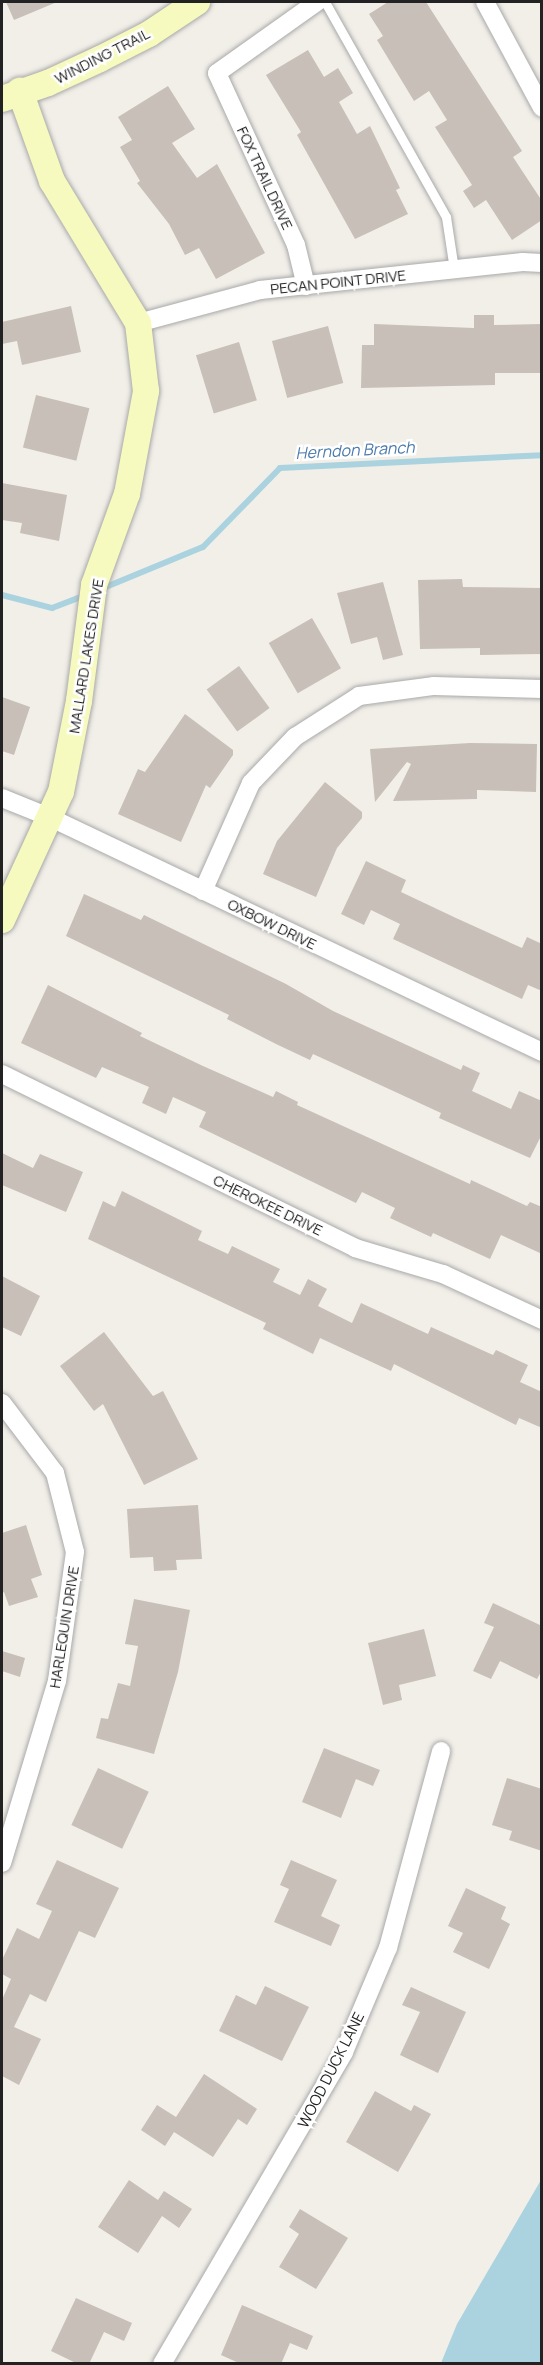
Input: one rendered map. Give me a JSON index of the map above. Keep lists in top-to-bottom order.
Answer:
{
  "streets": {
    "street": [
      "WINDING TRAIL",
      "FOX TRAIL DRIVE",
      "PECAN POINT DRIVE",
      "MALLARD LAKES DRIVE",
      "OXBOW DRIVE",
      "CHEROKEE DRIVE",
      "HARLEQUIN DRIVE",
      "WOOD DUCK LANE"
    ]
  },
  "crossings": [
    ["WINDING TRAIL", "MALLARD LAKES DRIVE"],
    ["FOX TRAIL DRIVE", "PECAN POINT DRIVE"],
    ["PECAN POINT DRIVE", "MALLARD LAKES DRIVE"],
    ["MALLARD LAKES DRIVE", "OXBOW DRIVE"]
  ],
  "water": ["Herndon Branch"]
}
